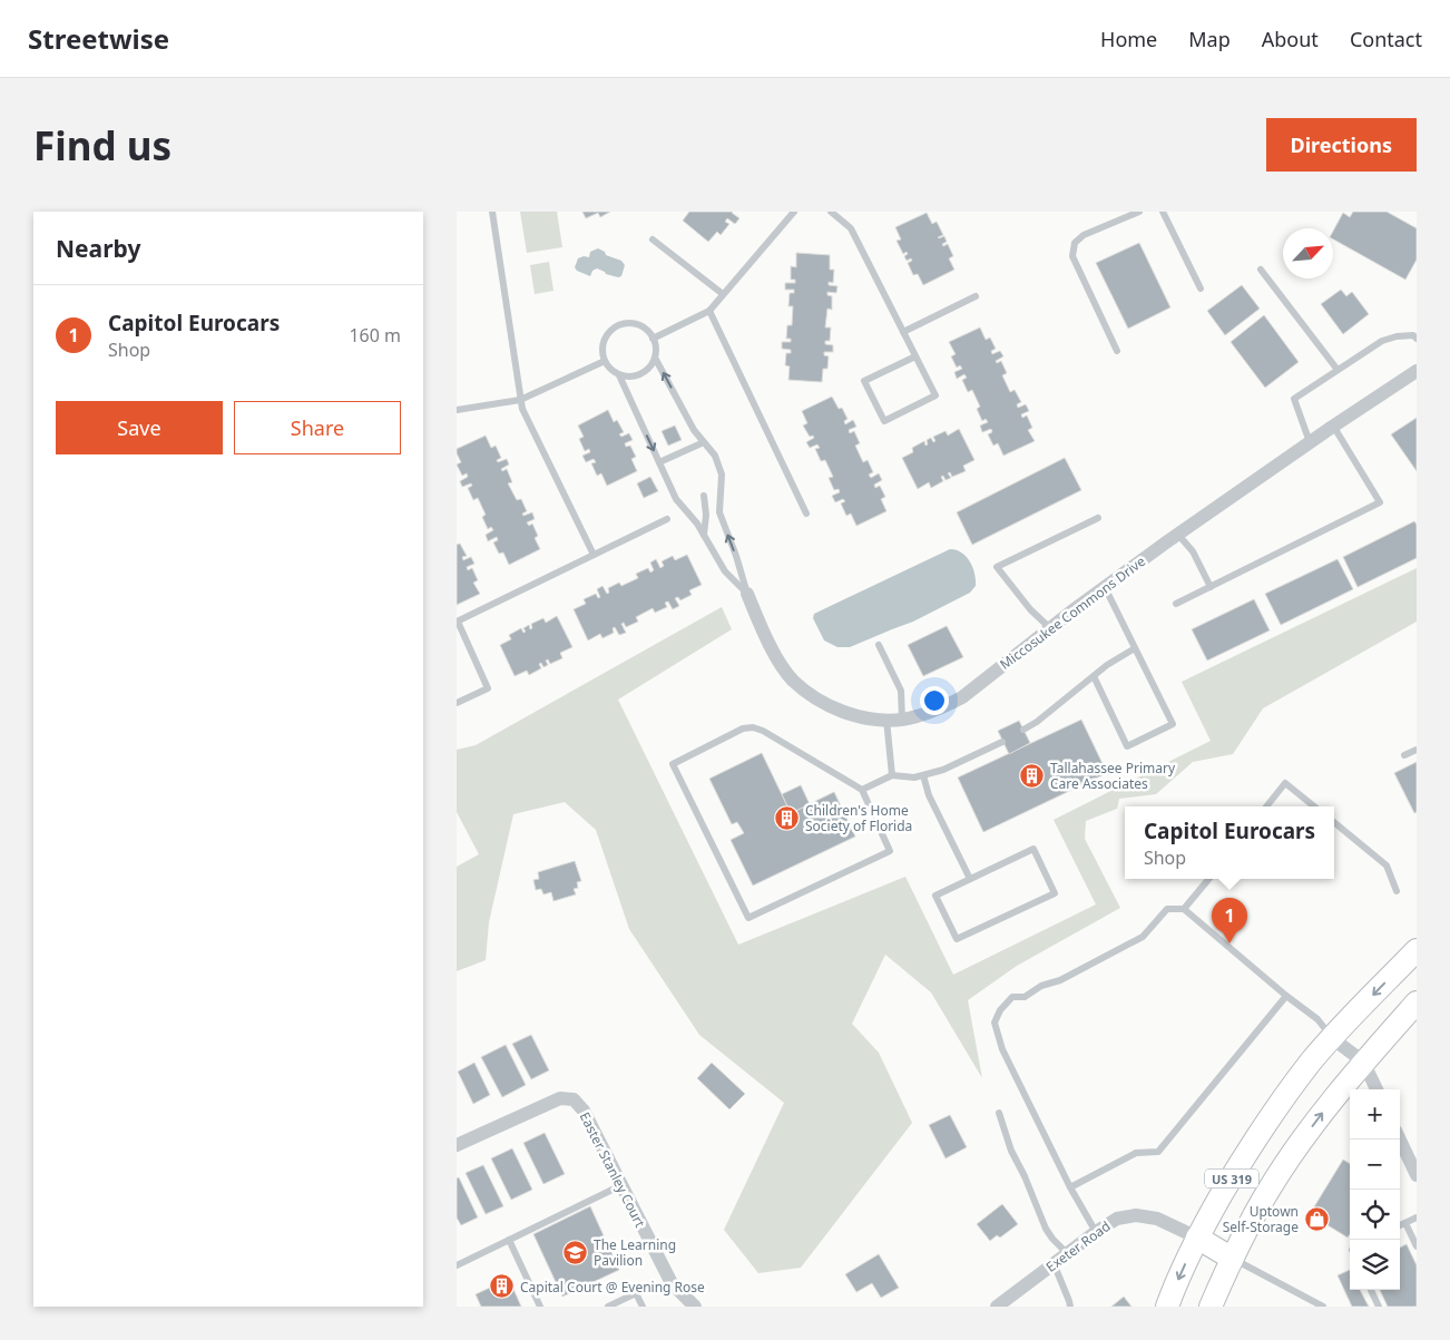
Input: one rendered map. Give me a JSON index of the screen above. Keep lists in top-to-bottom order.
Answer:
{
  "streets": {
    "main road": ["US 319"],
    "street": ["Miccosukee Commons Drive", "Easter Stanley Court", "Exeter Road"]
  },
  "crossings": [
    ["US 319", "Exeter Road"]
  ],
  "places": {
    "building": ["Tallahassee Primary Care Associates", "Children's Home Society of Florida", "Capital Court @ Evening Rose"],
    "shop": ["Uptown Self-Storage"],
    "school or university": ["The Learning Pavilion"]
  },
  "north": "top right",
  "page": {
    "header": "Streetwise",
    "nav": [
      "Home",
      "Map",
      "About",
      "Contact"
    ],
    "buttons": [
      "Directions",
      ["Save", "Share"]
    ],
    "title": "Find us",
    "heading": "Nearby",
    "list": [
      {
        "mark": "1",
        "name": "Capitol Eurocars",
        "note": "Shop",
        "value": "160 m"
      }
    ],
    "popup": ["Capitol Eurocars", "Shop"],
    "pins": "1",
    "map_buttons": ["+", "−"]
  }
}
